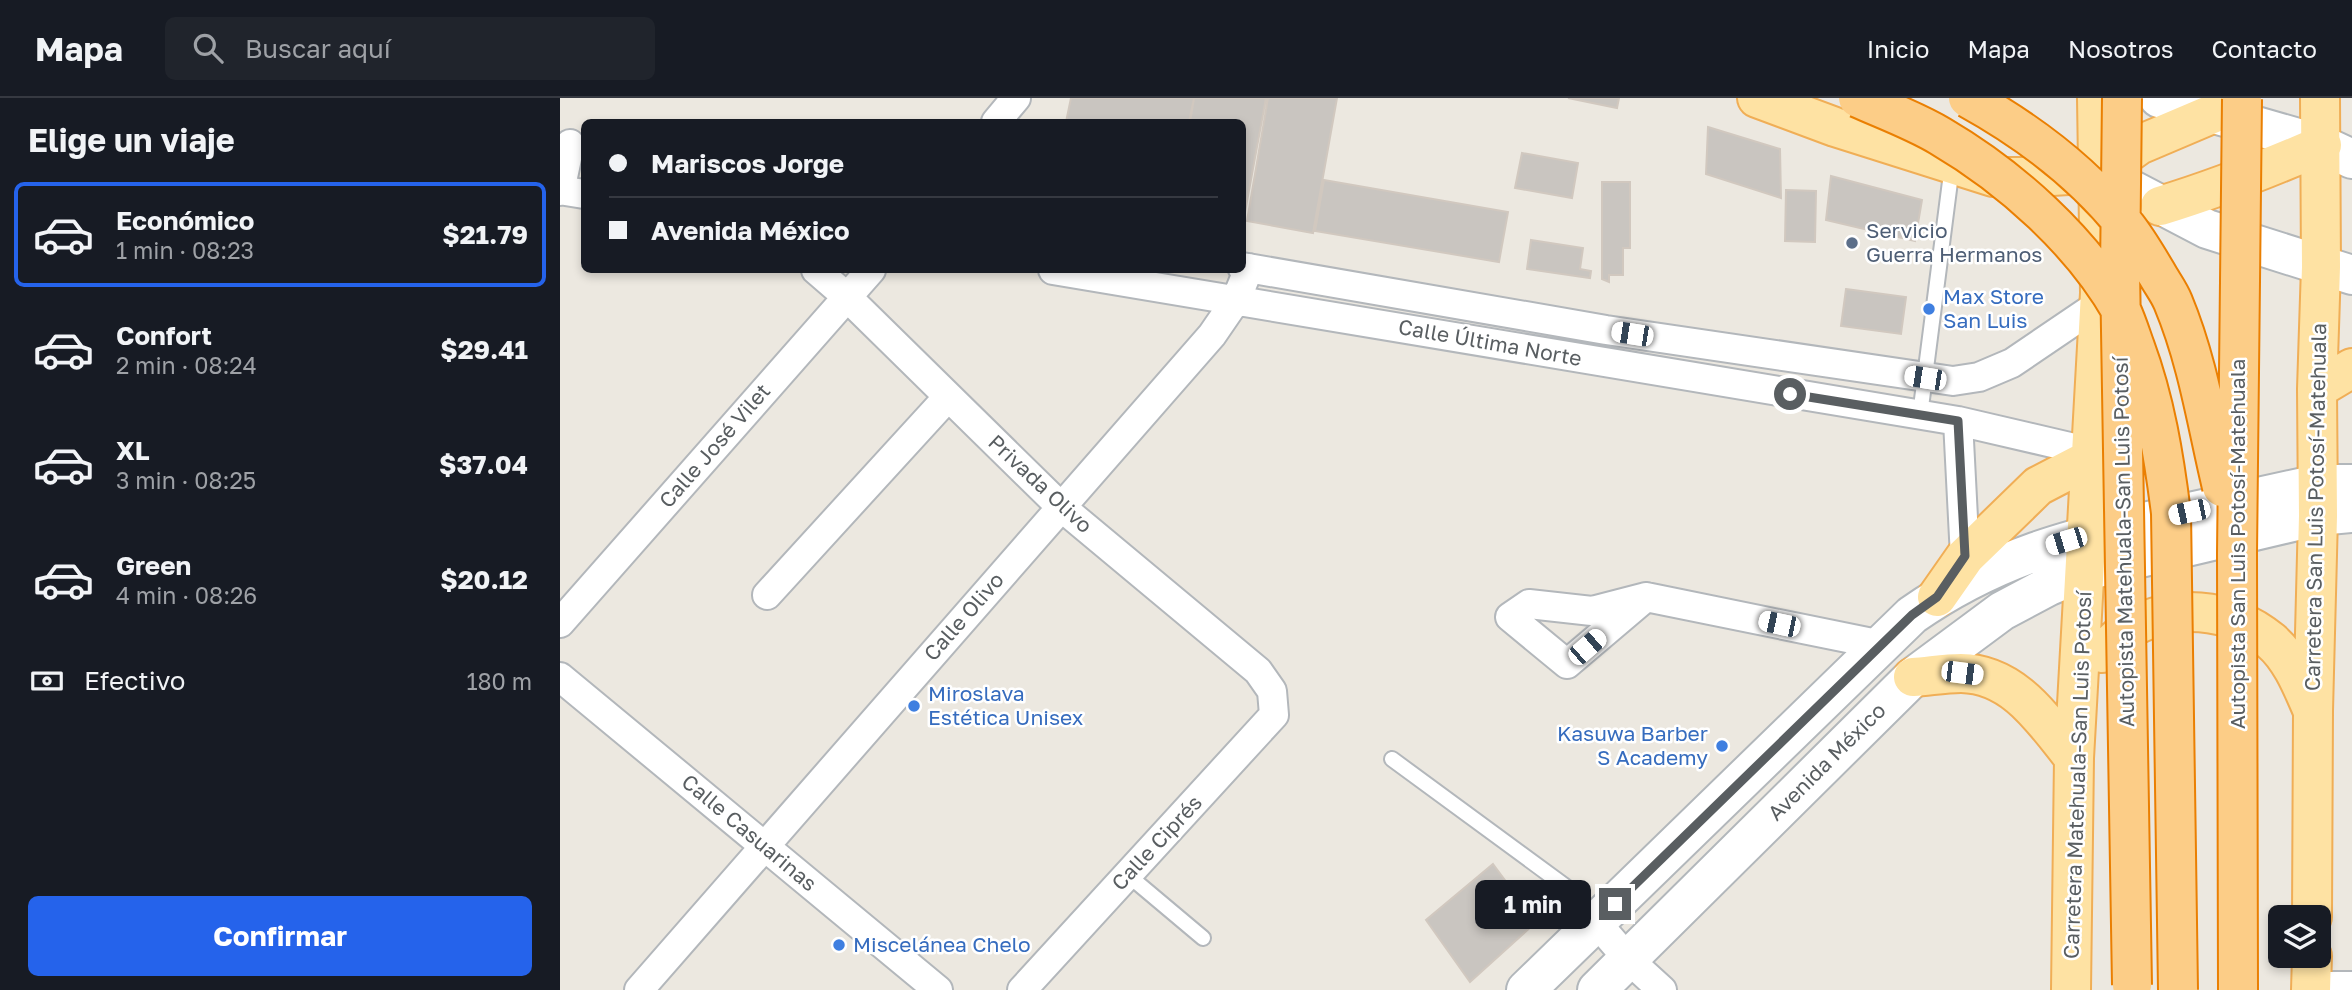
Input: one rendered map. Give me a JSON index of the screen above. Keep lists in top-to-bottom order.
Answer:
{
  "streets": {
    "highway": ["Autopista Matehuala-San Luis Potosí", "Autopista San Luis Potosí-Matehuala"],
    "main road": ["Carretera San Luis Potosí-Matehuala", "Carretera Matehuala-San Luis Potosí"],
    "street": [
      "Calle Última Norte",
      "Calle José Vilet",
      "Privada Olivo",
      "Calle Olivo",
      "Avenida México",
      "Calle Casuarinas",
      "Calle Ciprés"
    ]
  },
  "crossings": [
    ["Calle Última Norte", "Autopista Matehuala-San Luis Potosí"],
    ["Calle Última Norte", "Calle Olivo"],
    ["Calle Última Norte", "Carretera Matehuala-San Luis Potosí"],
    ["Calle José Vilet", "Privada Olivo"],
    ["Privada Olivo", "Calle Olivo"],
    ["Privada Olivo", "Calle Ciprés"],
    ["Autopista Matehuala-San Luis Potosí", "Carretera Matehuala-San Luis Potosí"],
    ["Calle Olivo", "Calle Casuarinas"],
    ["Avenida México", "Carretera Matehuala-San Luis Potosí"]
  ],
  "places": [
    "Servicio Guerra Hermanos",
    "Max Store San Luis",
    "Miroslava Estética Unisex",
    "Kasuwa Barber S Academy",
    "Miscelánea Chelo"
  ],
  "page": {
    "header": "Mapa",
    "search": "Buscar aquí",
    "nav": [
      "Inicio",
      "Mapa",
      "Nosotros",
      "Contacto"
    ],
    "heading": "Elige un viaje",
    "banner": ["Mariscos Jorge", "Avenida México"],
    "list": [
      {
        "name": "Económico",
        "note": "1 min · 08:23",
        "value": "$21.79"
      },
      {
        "name": "Confort",
        "note": "2 min · 08:24",
        "value": "$29.41"
      },
      {
        "name": "XL",
        "note": "3 min · 08:25",
        "value": "$37.04"
      },
      {
        "name": "Green",
        "note": "4 min · 08:26",
        "value": "$20.12"
      }
    ],
    "pay": ["Efectivo", "180 m"],
    "bubble": "1 min",
    "buttons": "Confirmar"
  }
}
